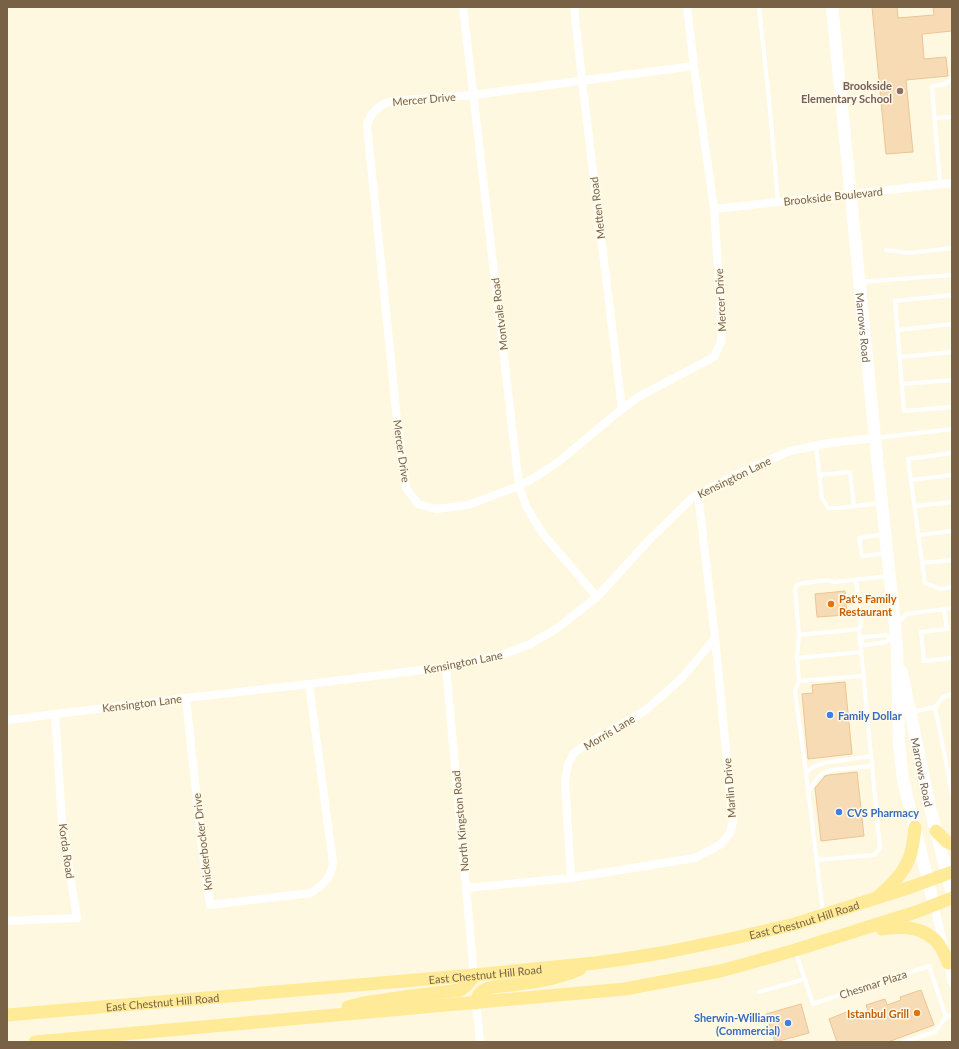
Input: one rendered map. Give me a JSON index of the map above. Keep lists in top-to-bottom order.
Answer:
{
  "streets": {
    "main road": ["East Chestnut Hill Road"],
    "street": [
      "Mercer Drive",
      "Brookside Boulevard",
      "Metten Road",
      "Montvale Road",
      "Marrows Road",
      "Kensington Lane",
      "Morris Lane",
      "Marlin Drive",
      "North Kingston Road",
      "Knickerbocker Drive",
      "Korda Road"
    ],
    "lane": ["Chesmar Plaza"]
  },
  "crossings": [
    ["Mercer Drive", "Brookside Boulevard"],
    ["Mercer Drive", "Metten Road"],
    ["Mercer Drive", "Montvale Road"],
    ["Brookside Boulevard", "Marrows Road"],
    ["Montvale Road", "Kensington Lane"],
    ["Marrows Road", "Kensington Lane"],
    ["Marrows Road", "East Chestnut Hill Road"],
    ["Kensington Lane", "Marlin Drive"],
    ["Kensington Lane", "North Kingston Road"],
    ["Kensington Lane", "Knickerbocker Drive"],
    ["Kensington Lane", "Korda Road"],
    ["Morris Lane", "Marlin Drive"],
    ["Marlin Drive", "North Kingston Road"],
    ["North Kingston Road", "East Chestnut Hill Road"]
  ],
  "places": [
    "Brookside Elementary School",
    "Pat's Family Restaurant",
    "Family Dollar",
    "CVS Pharmacy",
    "Istanbul Grill",
    "Sherwin-Williams (Commercial)"
  ]
}
